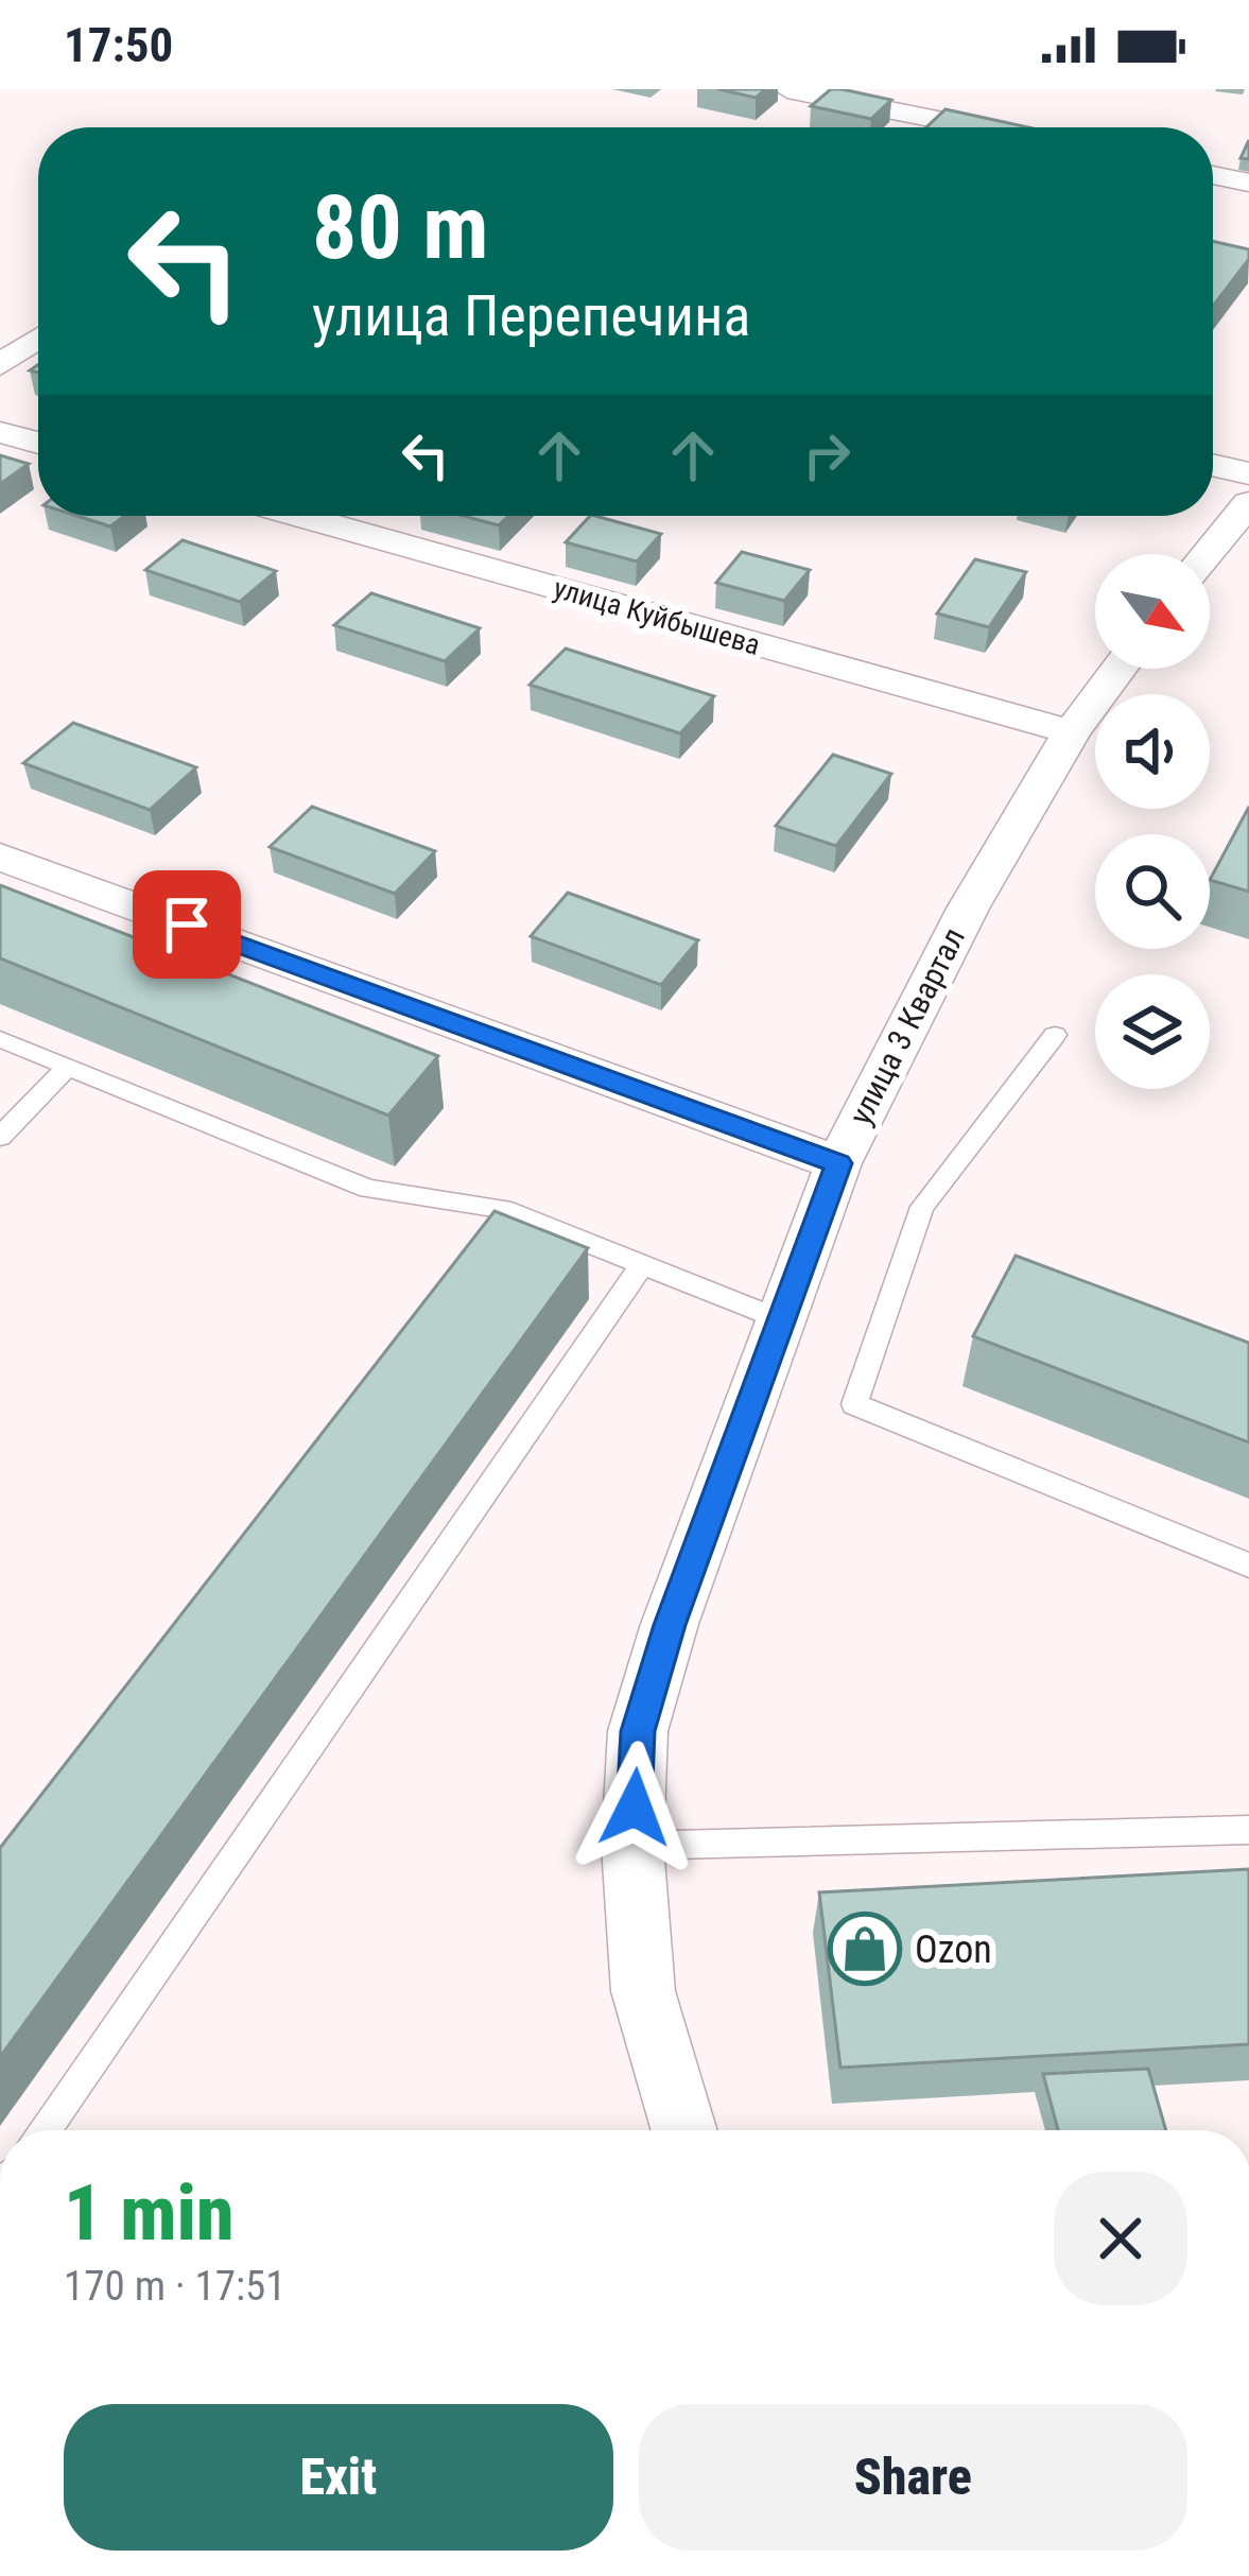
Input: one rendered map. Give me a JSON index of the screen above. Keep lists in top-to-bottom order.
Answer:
{
  "streets": {
    "street": ["улица Куйбышева", "улица 3 Квартал"]
  },
  "crossings": [
    ["улица Куйбышева", "улица 3 Квартал"]
  ],
  "places": {
    "shop": ["Ozon"]
  },
  "north": "bottom right",
  "page": {
    "status": "17:50",
    "turn": ["80 m", "улица Перепечина"],
    "heading": ["1 min", "170 m · 17:51"],
    "buttons": ["Exit", "Share"]
  }
}
